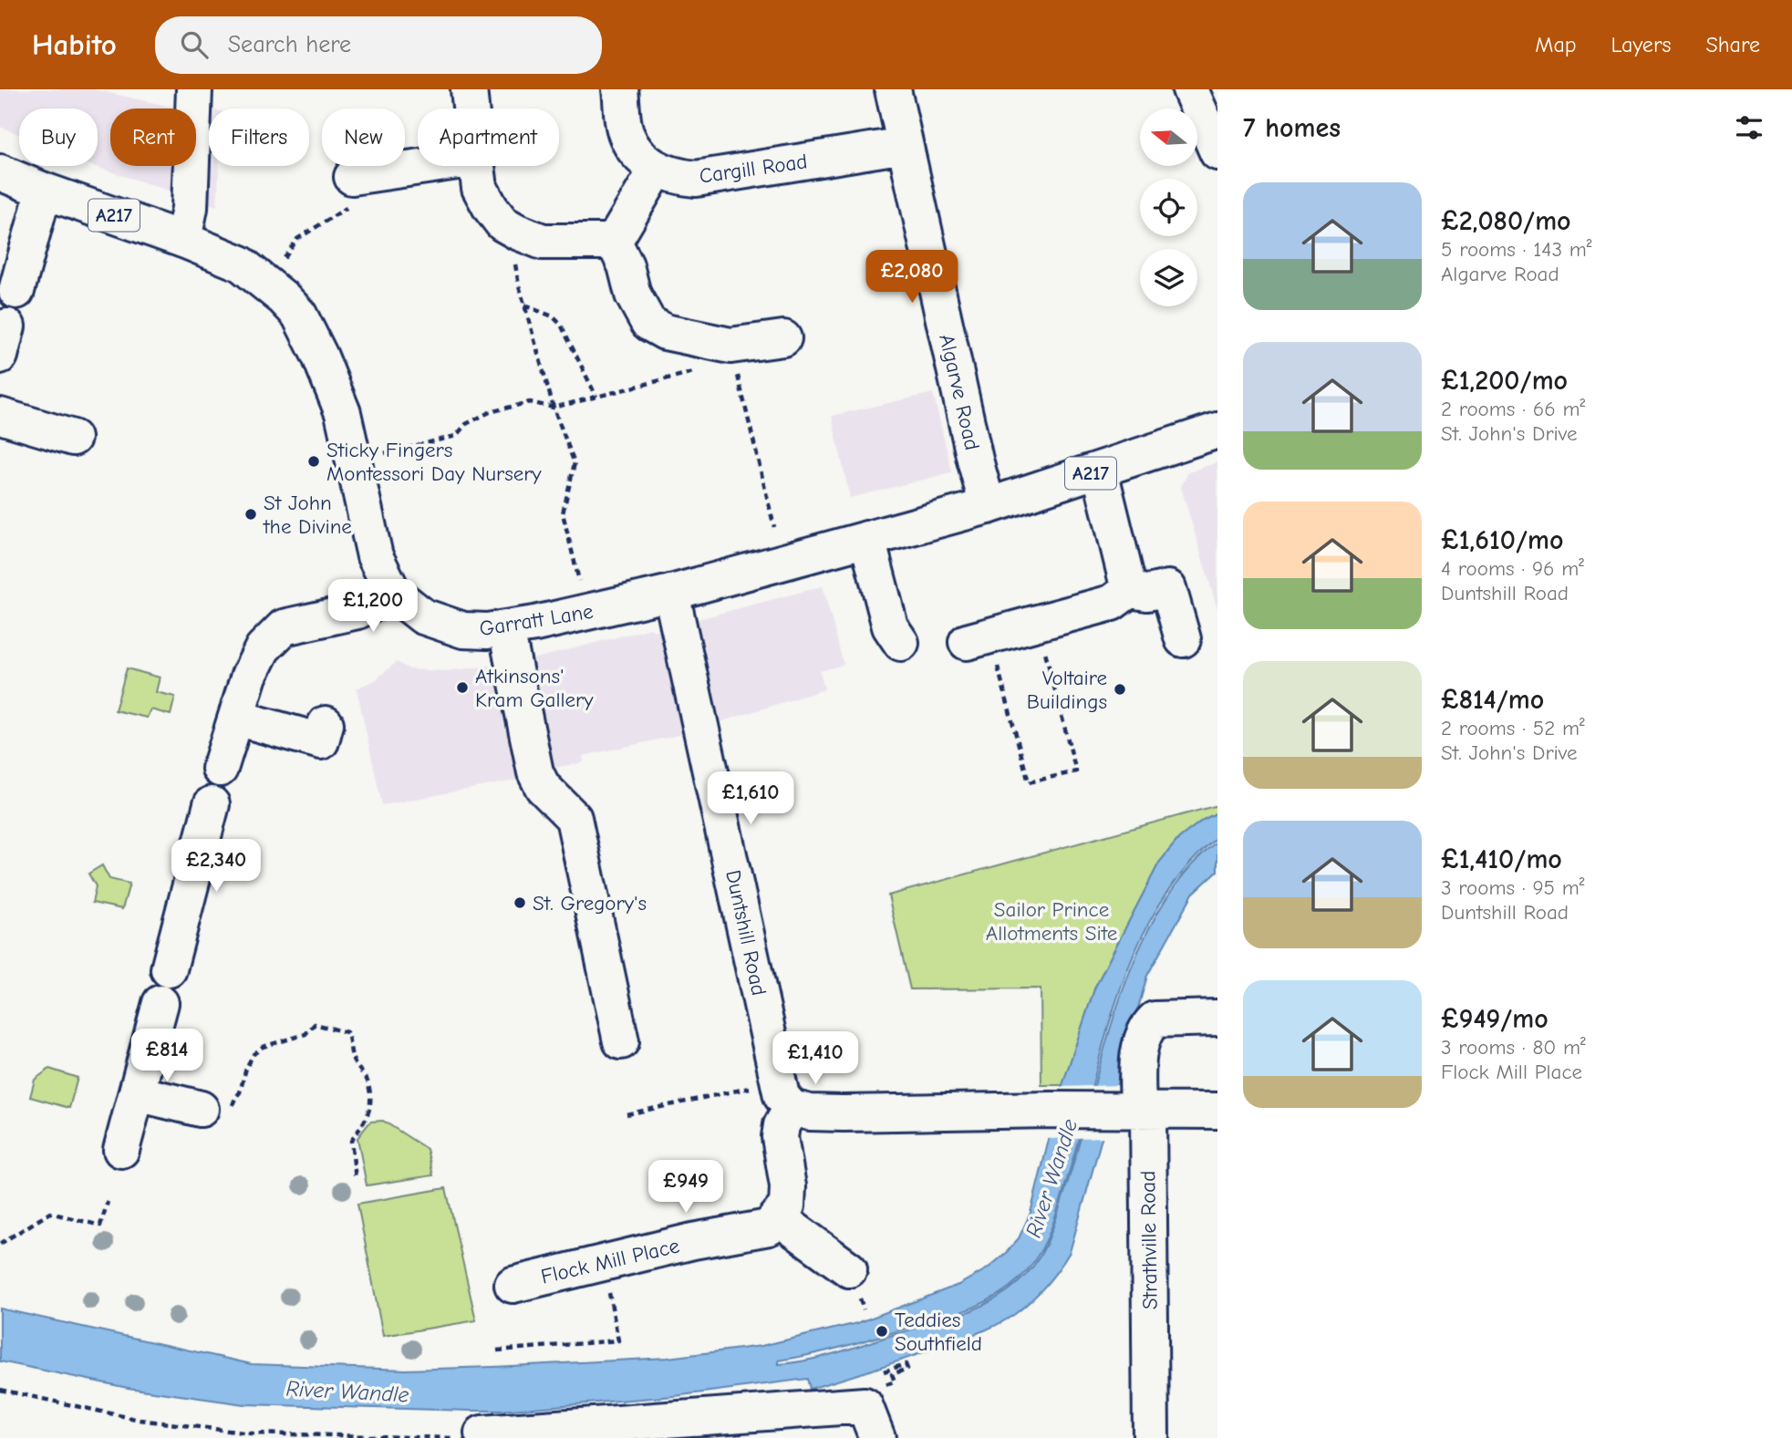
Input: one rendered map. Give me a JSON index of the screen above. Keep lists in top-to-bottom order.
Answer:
{
  "streets": {
    "street": [
      "Cargill Road",
      "A217",
      "Algarve Road",
      "Garratt Lane",
      "Duntshill Road",
      "Strathville Road",
      "Flock Mill Place"
    ]
  },
  "crossings": [
    ["Cargill Road", "Algarve Road"],
    ["Algarve Road", "Garratt Lane"],
    ["Garratt Lane", "Duntshill Road"]
  ],
  "water": ["River Wandle"],
  "parks": ["Sailor Prince Allotments Site"],
  "places": [
    "Sticky Fingers Montessori Day Nursery",
    "St John the Divine",
    "Atkinsons' Kram Gallery",
    "Voltaire Buildings",
    "St. Gregory's",
    "Teddies Southfield"
  ],
  "north": "left",
  "page": {
    "header": "Habito",
    "search": "Search here",
    "nav": ["Map", "Layers", "Share"],
    "heading": "7 homes",
    "chip": [
      "Buy",
      "Rent",
      "Filters",
      "New",
      "Apartment"
    ],
    "list": [
      {
        "name": "£2,080/mo",
        "note": "5 rooms · 143 m² · Algarve Road"
      },
      {
        "name": "£1,200/mo",
        "note": "2 rooms · 66 m² · St. John's Drive"
      },
      {
        "name": "£1,610/mo",
        "note": "4 rooms · 96 m² · Duntshill Road"
      },
      {
        "name": "£814/mo",
        "note": "2 rooms · 52 m² · St. John's Drive"
      },
      {
        "name": "£1,410/mo",
        "note": "3 rooms · 95 m² · Duntshill Road"
      },
      {
        "name": "£949/mo",
        "note": "3 rooms · 80 m² · Flock Mill Place"
      }
    ],
    "price": [
      "£2,080",
      "£1,200",
      "£1,610",
      "£2,340",
      "£814",
      "£1,410",
      "£949"
    ]
  }
}
